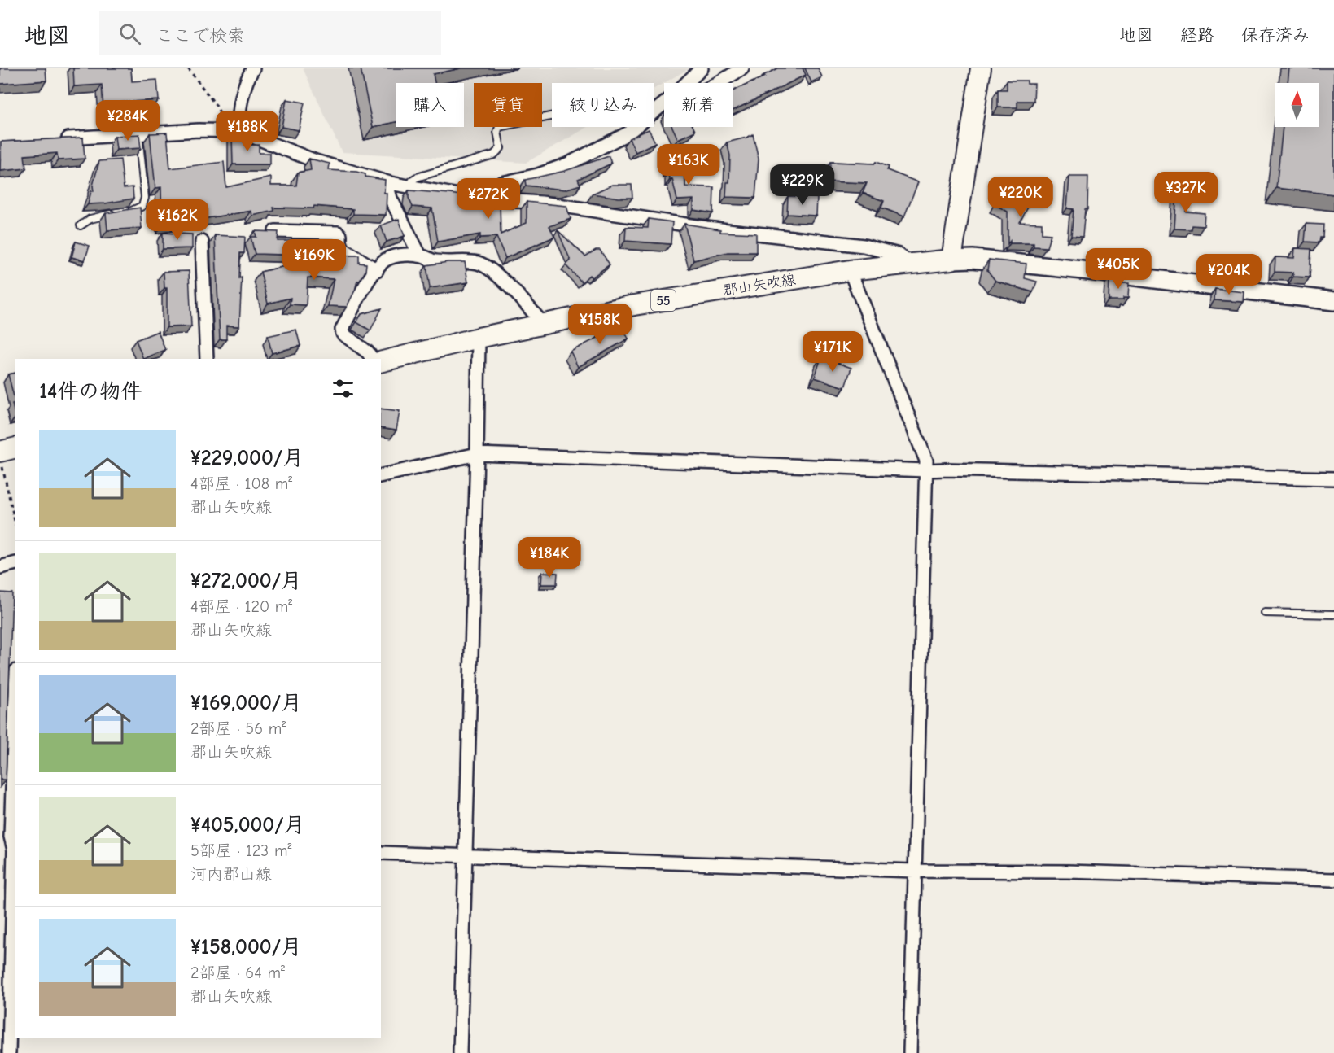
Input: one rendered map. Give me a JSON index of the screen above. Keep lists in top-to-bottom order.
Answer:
{
  "streets": {
    "main road": ["郡山矢吹線", "55"]
  },
  "north": "top",
  "page": {
    "header": "地図",
    "search": "ここで検索",
    "nav": ["地図", "経路", "保存済み"],
    "chip": [
      "購入",
      "賃貸",
      "絞り込み",
      "新着"
    ],
    "price": [
      "¥284K",
      "¥188K",
      "¥163K",
      "¥229K",
      "¥327K",
      "¥220K",
      "¥272K",
      "¥162K",
      "¥169K",
      "¥405K",
      "¥204K",
      "¥158K",
      "¥171K",
      "¥184K"
    ],
    "heading": "14件の物件",
    "list": [
      {
        "name": "¥229,000/月",
        "note": "4部屋 · 108 m² · 郡山矢吹線"
      },
      {
        "name": "¥272,000/月",
        "note": "4部屋 · 120 m² · 郡山矢吹線"
      },
      {
        "name": "¥169,000/月",
        "note": "2部屋 · 56 m² · 郡山矢吹線"
      },
      {
        "name": "¥405,000/月",
        "note": "5部屋 · 123 m² · 河内郡山線"
      },
      {
        "name": "¥158,000/月",
        "note": "2部屋 · 64 m² · 郡山矢吹線"
      }
    ]
  }
}
